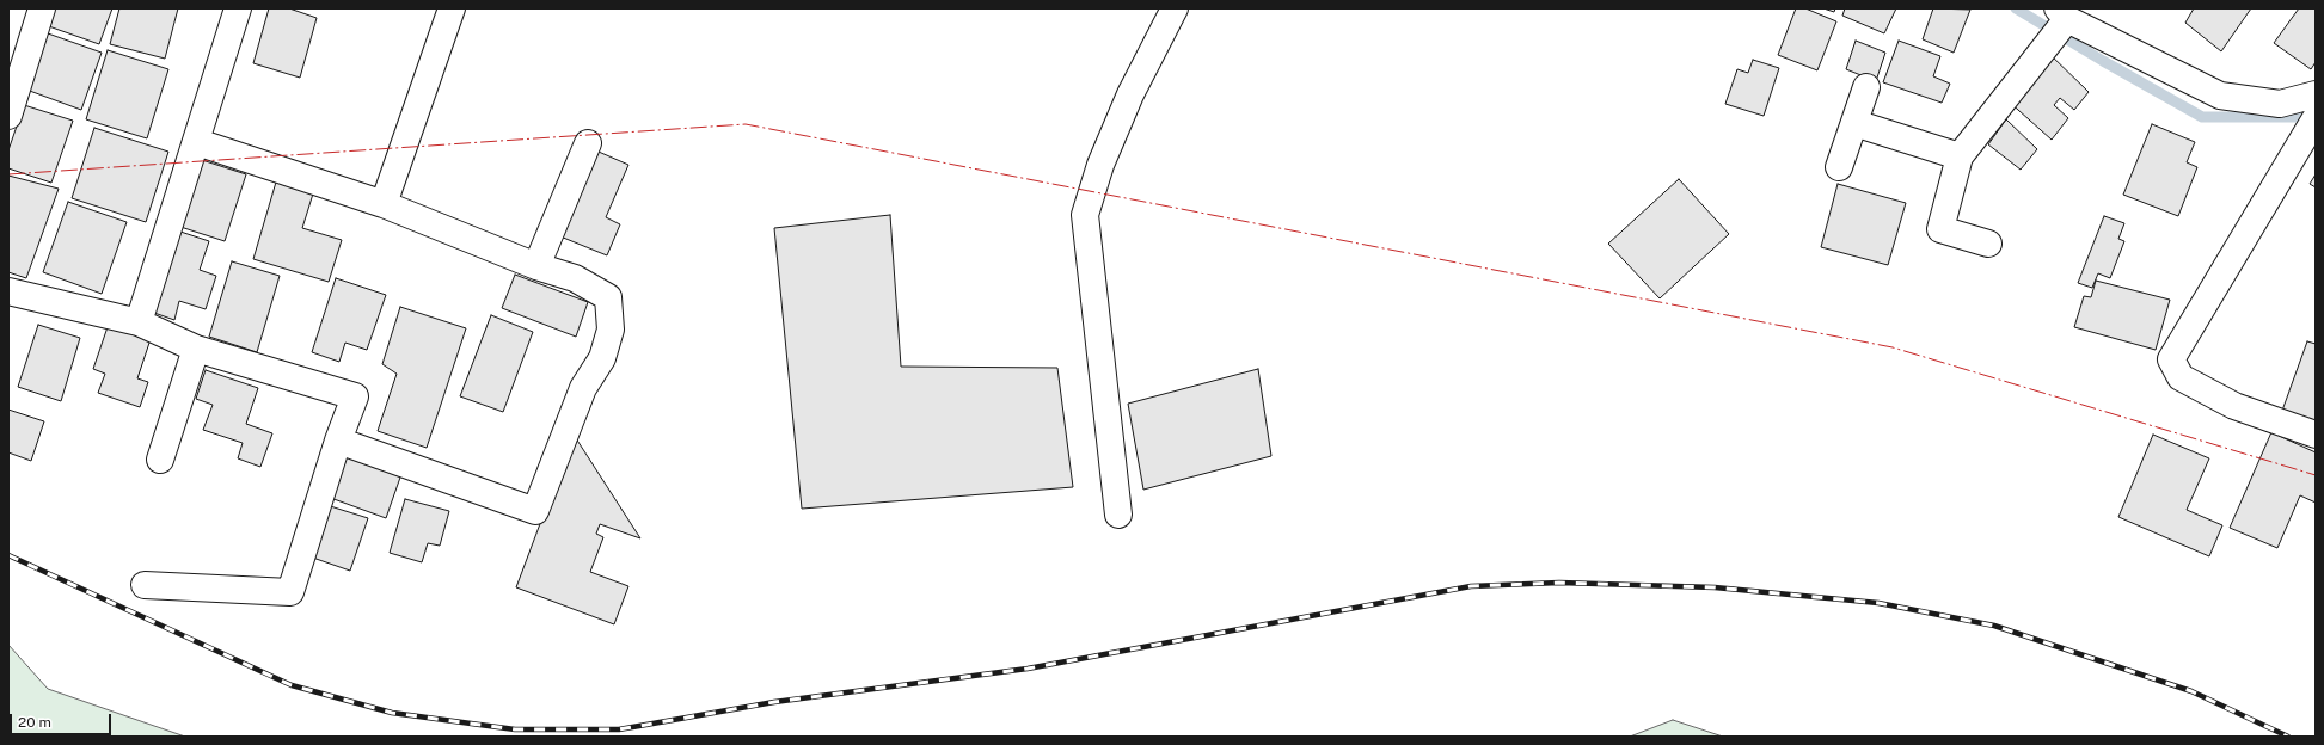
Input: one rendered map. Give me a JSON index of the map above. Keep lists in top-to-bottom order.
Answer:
{
  "scale_bar": "20 m"
}
